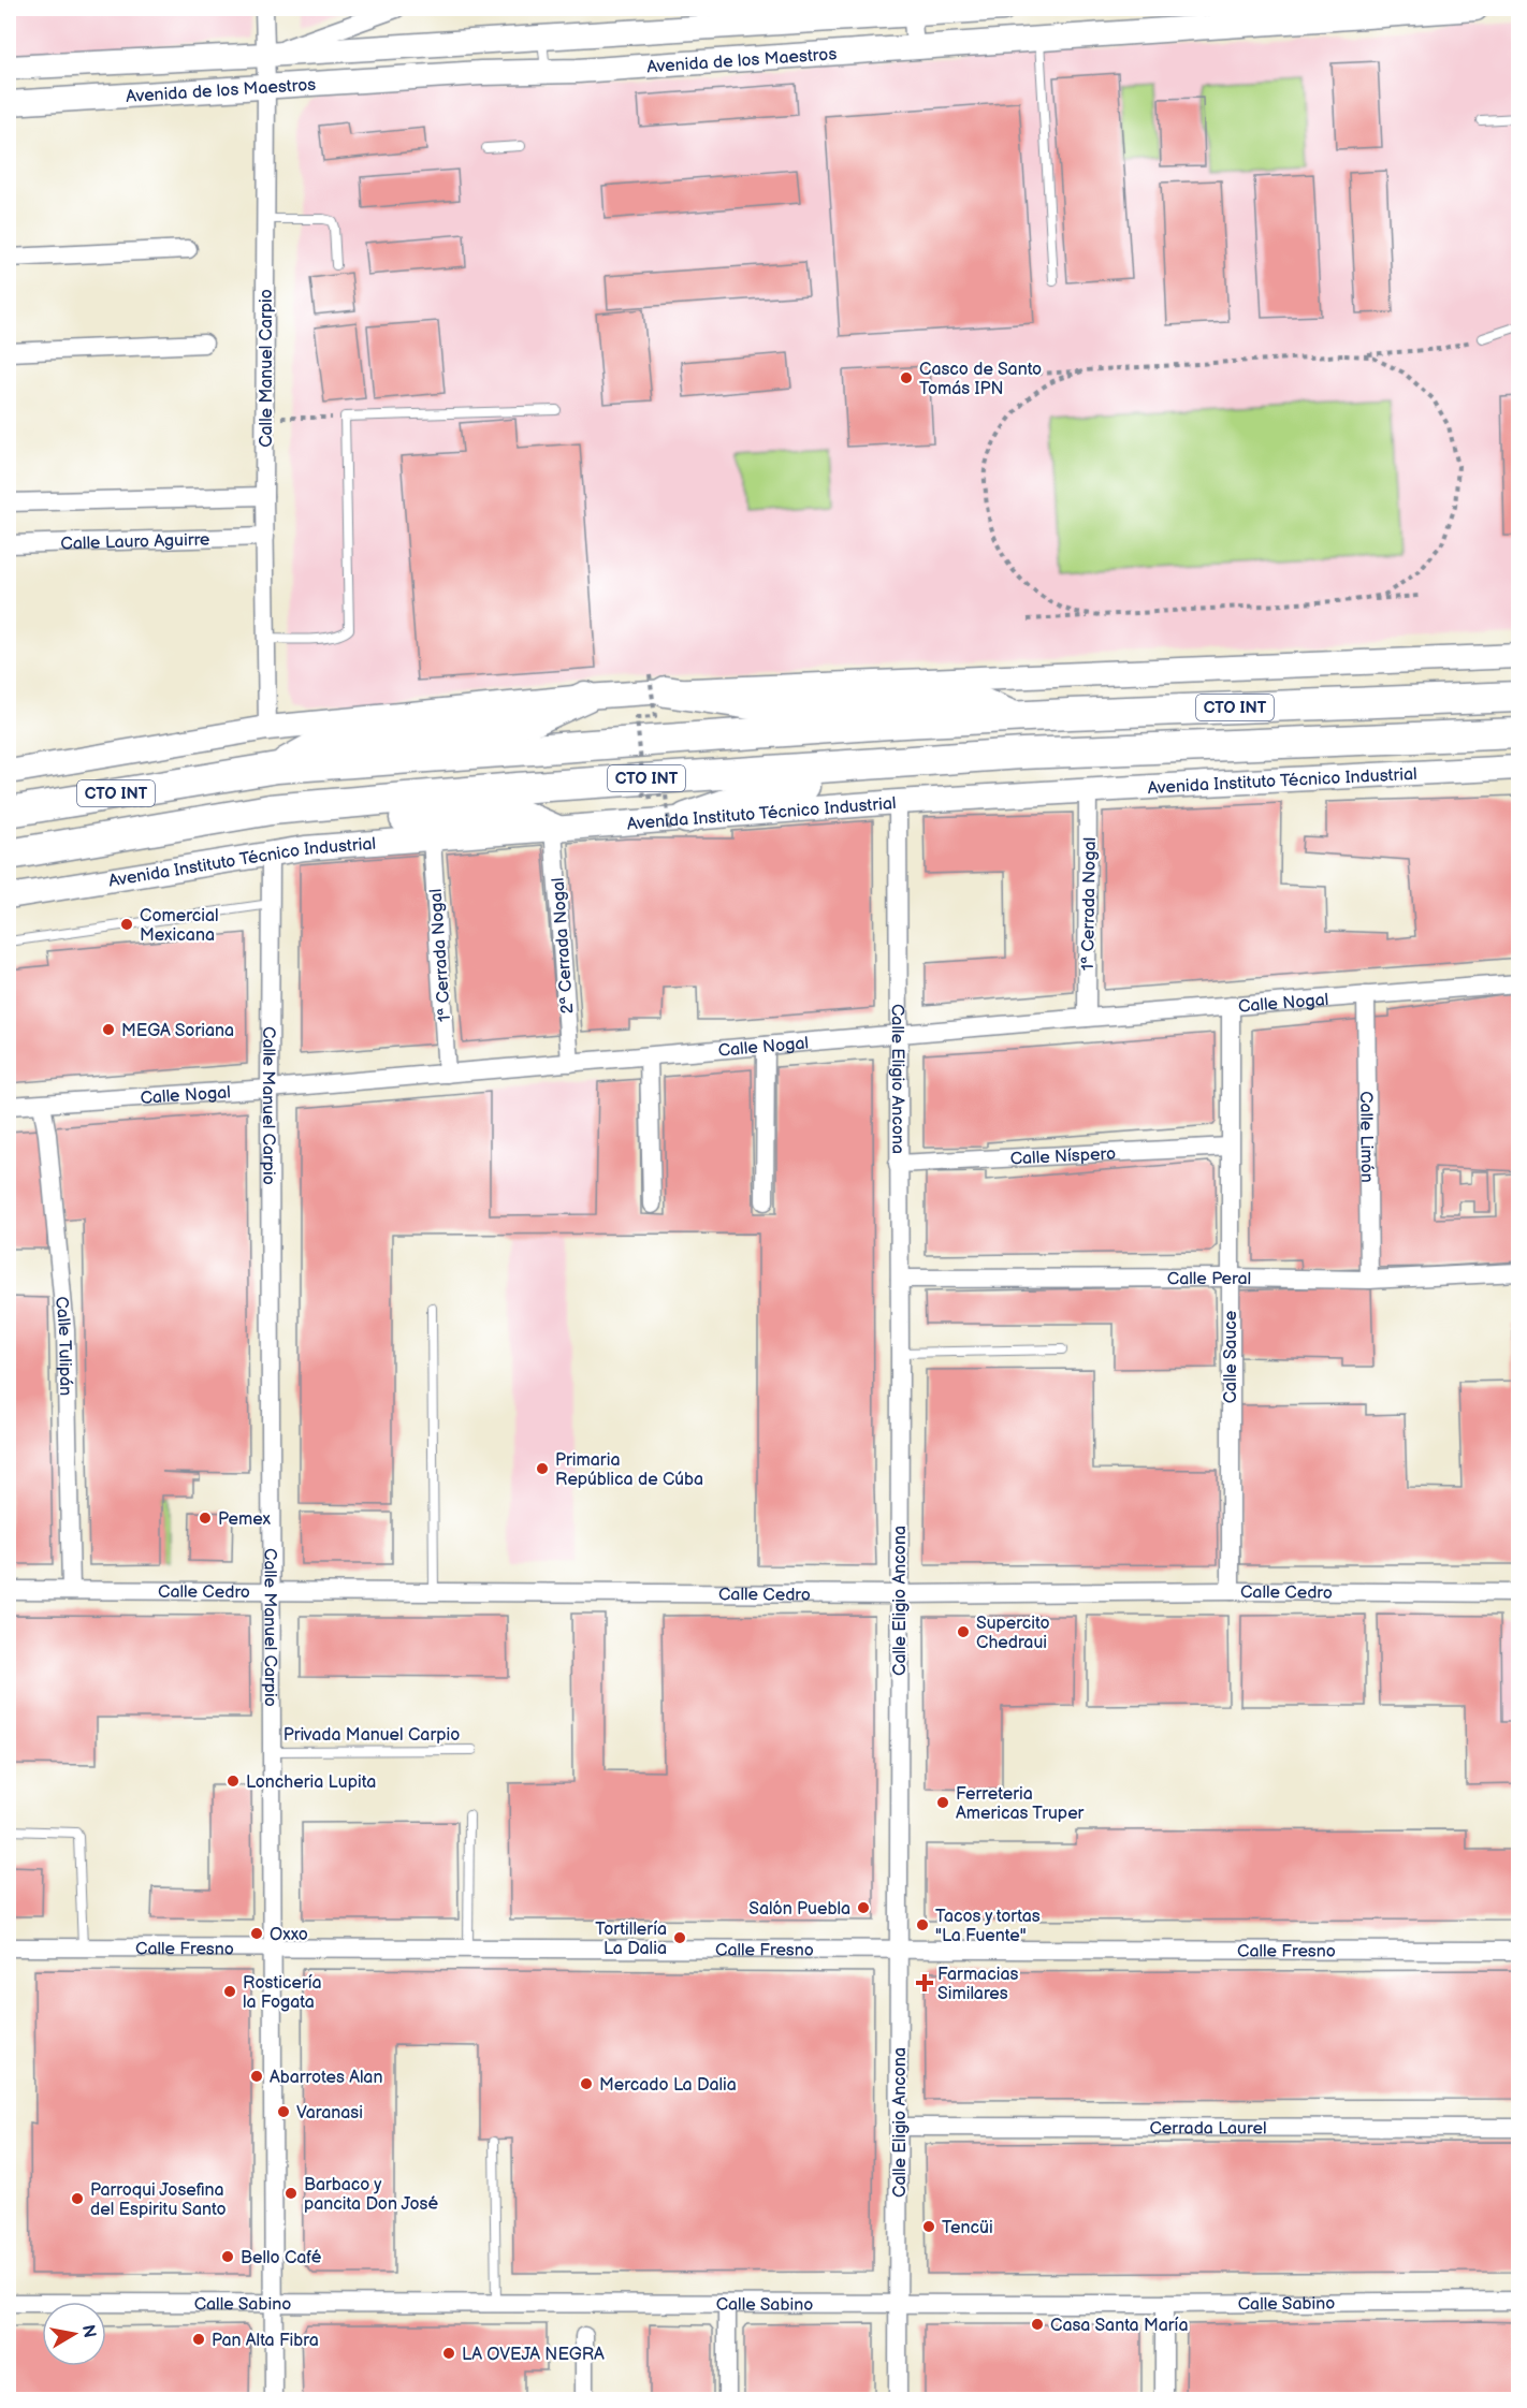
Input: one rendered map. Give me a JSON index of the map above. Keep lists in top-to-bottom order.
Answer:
{
  "streets": {
    "highway": ["CTO INT"],
    "main road": ["Avenida de los Maestros", "Avenida Instituto Técnico Industrial"],
    "street": [
      "Calle Manuel Carpio",
      "Calle Lauro Aguirre",
      "1ª Cerrada Nogal",
      "2ª Cerrada Nogal",
      "Calle Nogal",
      "Calle Eligio Ancona",
      "Calle Limón",
      "Calle Níspero",
      "Calle Peral",
      "Calle Tulipán",
      "Calle Sauce",
      "Calle Cedro",
      "Calle Fresno",
      "Cerrada Laurel",
      "Calle Sabino"
    ],
    "lane": ["Privada Manuel Carpio"]
  },
  "crossings": [
    ["Avenida de los Maestros", "Calle Manuel Carpio"],
    ["Calle Manuel Carpio", "Calle Lauro Aguirre"],
    ["Calle Manuel Carpio", "CTO INT"],
    ["Calle Manuel Carpio", "Avenida Instituto Técnico Industrial"],
    ["Calle Manuel Carpio", "Calle Nogal"],
    ["Calle Manuel Carpio", "Calle Cedro"],
    ["Calle Manuel Carpio", "Privada Manuel Carpio"],
    ["Calle Manuel Carpio", "Calle Fresno"],
    ["Calle Manuel Carpio", "Calle Sabino"],
    ["Avenida Instituto Técnico Industrial", "1ª Cerrada Nogal"],
    ["Avenida Instituto Técnico Industrial", "2ª Cerrada Nogal"],
    ["Avenida Instituto Técnico Industrial", "Calle Eligio Ancona"],
    ["1ª Cerrada Nogal", "Calle Nogal"],
    ["2ª Cerrada Nogal", "Calle Nogal"],
    ["Calle Nogal", "Calle Eligio Ancona"],
    ["Calle Nogal", "Calle Limón"],
    ["Calle Nogal", "Calle Tulipán"],
    ["Calle Nogal", "Calle Sauce"],
    ["Calle Eligio Ancona", "Calle Níspero"],
    ["Calle Eligio Ancona", "Calle Peral"],
    ["Calle Eligio Ancona", "Calle Cedro"],
    ["Calle Eligio Ancona", "Calle Fresno"],
    ["Calle Eligio Ancona", "Cerrada Laurel"],
    ["Calle Eligio Ancona", "Calle Sabino"],
    ["Calle Limón", "Calle Peral"],
    ["Calle Níspero", "Calle Sauce"],
    ["Calle Peral", "Calle Sauce"],
    ["Calle Tulipán", "Calle Cedro"],
    ["Calle Sauce", "Calle Cedro"]
  ],
  "places": {
    "other": [
      "Casco de Santo Tomás IPN",
      "Comercial Mexicana",
      "MEGA Soriana",
      "Primaria República de Cúba",
      "Pemex",
      "Supercito Chedraui",
      "Loncheria Lupita",
      "Ferreteria Americas Truper",
      "Salón Puebla",
      "Tacos y tortas \"La Fuente\"",
      "Oxxo",
      "Tortillería La Dalia",
      "Rosticería la Fogata",
      "Abarrotes Alan",
      "Mercado La Dalia",
      "Varanasi",
      "Barbaco y pancita Don José",
      "Parroqui Josefina del Espiritu Santo",
      "Tencüi",
      "Bello Café",
      "Casa Santa María",
      "Pan Alta Fibra",
      "LA OVEJA NEGRA"
    ],
    "health": ["Farmacias Similares"]
  },
  "north": "right"
}
